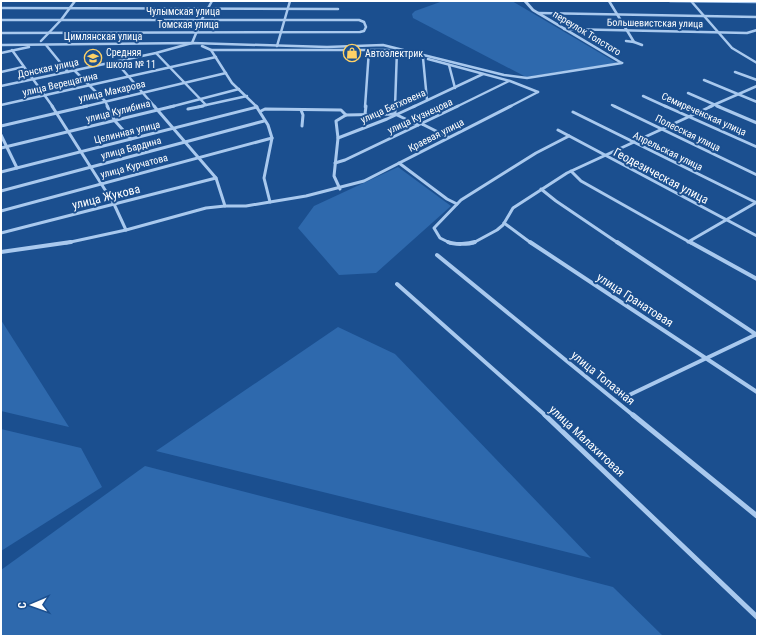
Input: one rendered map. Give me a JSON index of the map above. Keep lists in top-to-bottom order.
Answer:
{
  "streets": {
    "street": [
      "Чулымская улица",
      "Большевистская улица",
      "Томская улица",
      "переулок Толстого",
      "Цимлянская улица",
      "Донская улица",
      "улица Верещагина",
      "улица Макарова",
      "улица Бетховена",
      "улица Кулибина",
      "Семиреченская улица",
      "улица Кузнецова",
      "Целинная улица",
      "Полесская улица",
      "Краевая улица",
      "улица Бардина",
      "Апрельская улица",
      "улица Курчатова",
      "Геодезическая улица",
      "улица Жукова",
      "улица Гранатовая",
      "улица Топазная",
      "улица Малахитовая"
    ]
  },
  "crossings": [
    ["Чулымская улица", "Томская улица"],
    ["Большевистская улица", "переулок Толстого"],
    ["переулок Толстого", "Цимлянская улица"],
    ["Цимлянская улица", "Донская улица"],
    ["улица Кузнецова", "Краевая улица"]
  ],
  "places": {
    "shop": ["Автоэлектрик"],
    "school or university": ["Средняя школа № 11"]
  },
  "north": "left"
}
